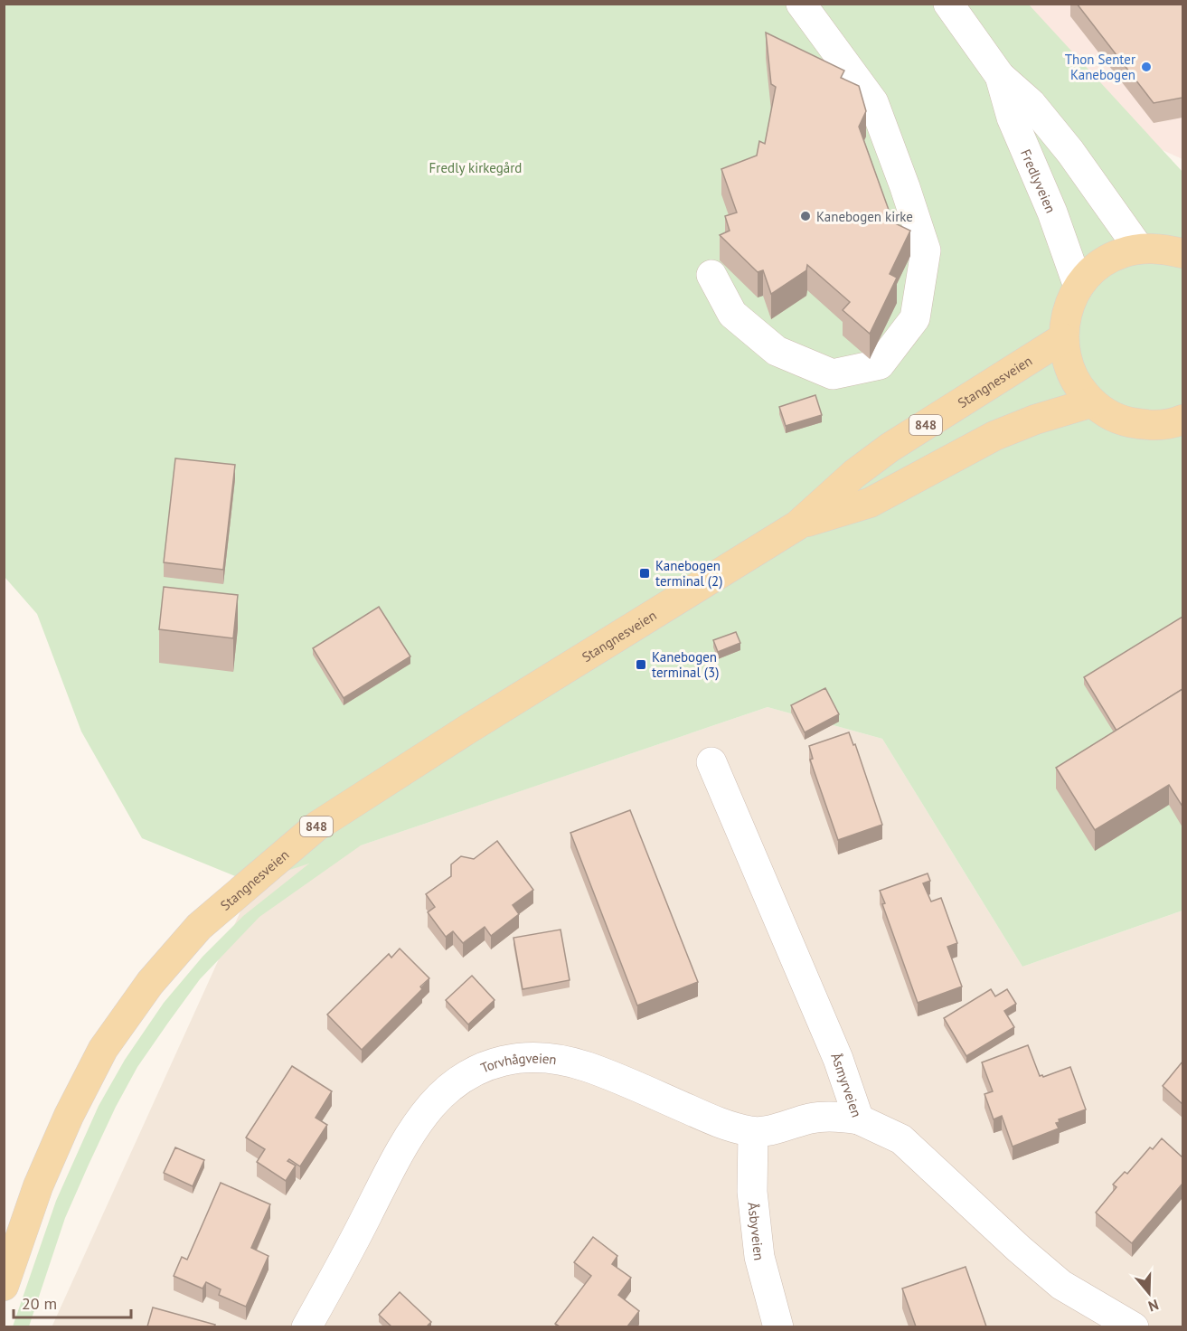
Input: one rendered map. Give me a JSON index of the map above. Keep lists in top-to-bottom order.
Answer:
{
  "streets": {
    "main road": ["Stangnesveien", "848"],
    "street": [
      "Fredlyveien",
      "Torvhågveien",
      "Åsmyrveien",
      "Åsbyveien"
    ]
  },
  "crossings": [
    ["Torvhågveien", "Åsmyrveien"],
    ["Torvhågveien", "Åsbyveien"]
  ],
  "parks": ["Fredly kirkegård"],
  "places": {
    "other": ["Thon Senter Kanebogen", "Kanebogen kirke"],
    "transit": ["Kanebogen terminal (2)", "Kanebogen terminal (3)"]
  },
  "scale_bar": "20 m",
  "north": "bottom"
}
